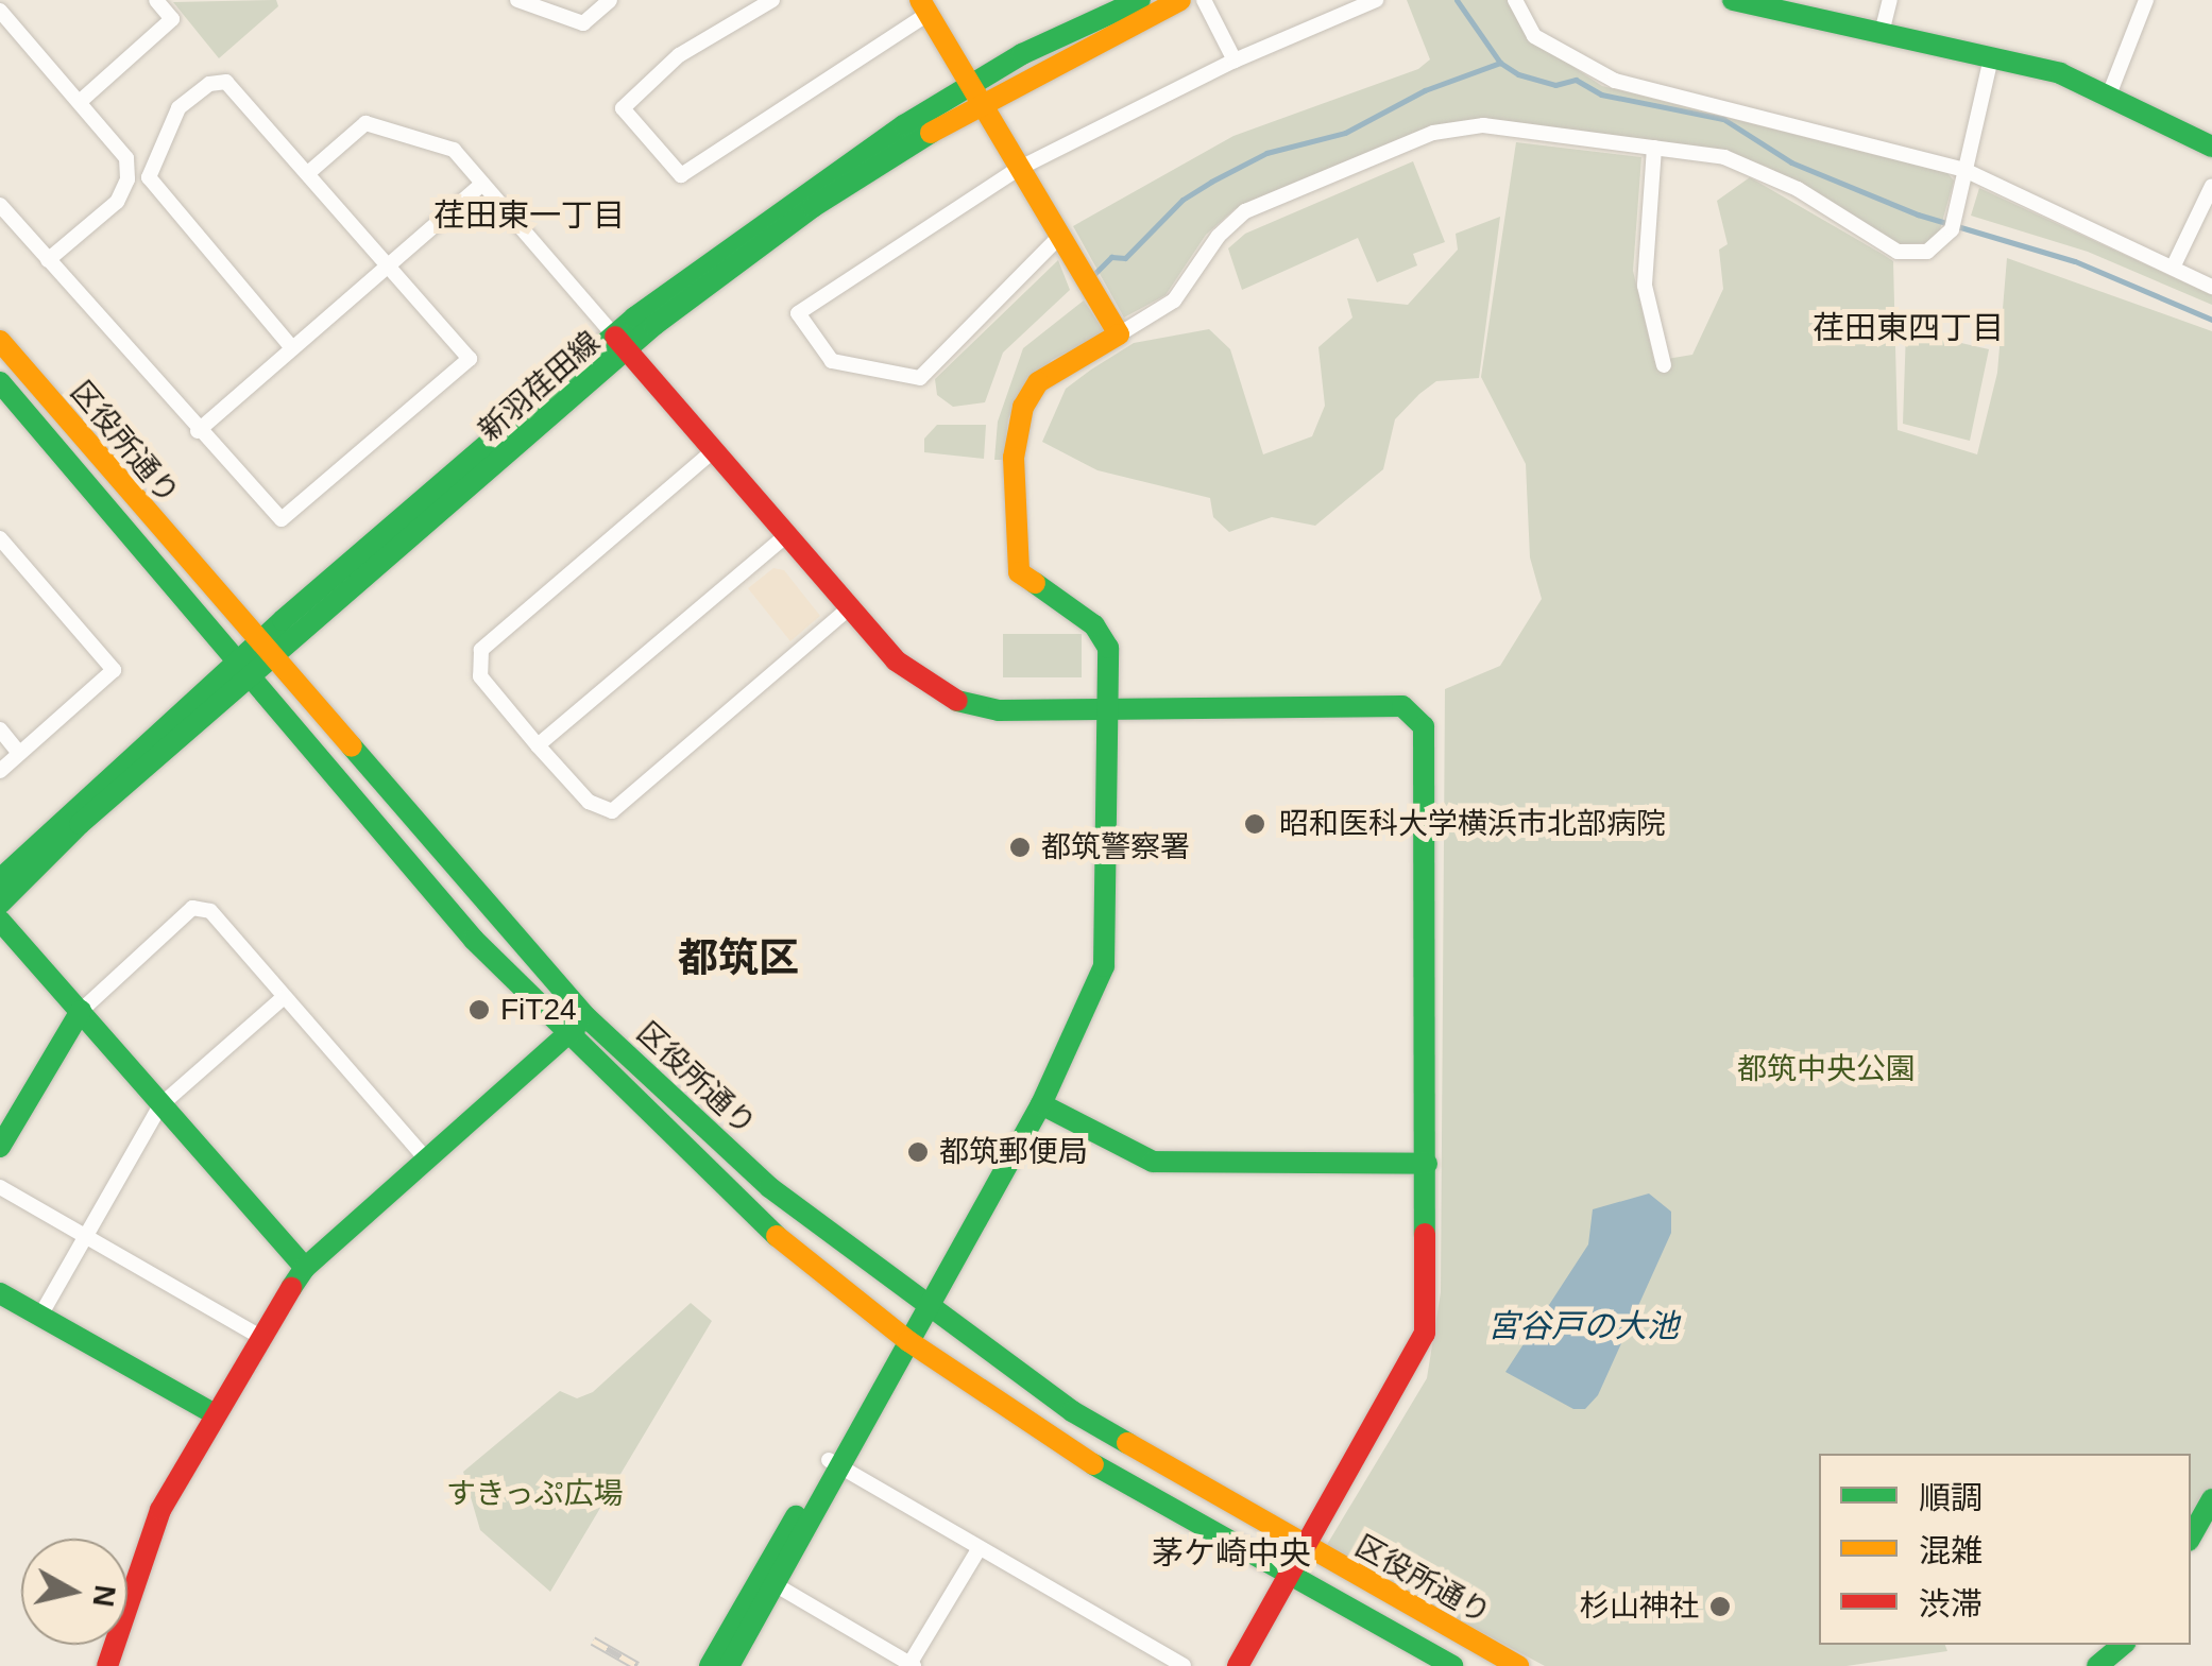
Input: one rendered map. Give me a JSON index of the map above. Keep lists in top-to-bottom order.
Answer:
{
  "streets": {
    "street": ["新羽荏田線", "区役所通り"]
  },
  "crossings": [
    ["新羽荏田線", "区役所通り"]
  ],
  "districts": [
    "荏田東一丁目",
    "荏田東四丁目",
    "都筑区",
    "茅ケ崎中央"
  ],
  "water": ["宮谷戸の大池"],
  "parks": ["都筑中央公園", "すきっぷ広場"],
  "places": [
    "昭和医科大学横浜市北部病院",
    "都筑警察署",
    "FiT24",
    "都筑郵便局",
    "杉山神社"
  ],
  "legend": ["順調", "混雑", "渋滞"],
  "north": "right"
}
